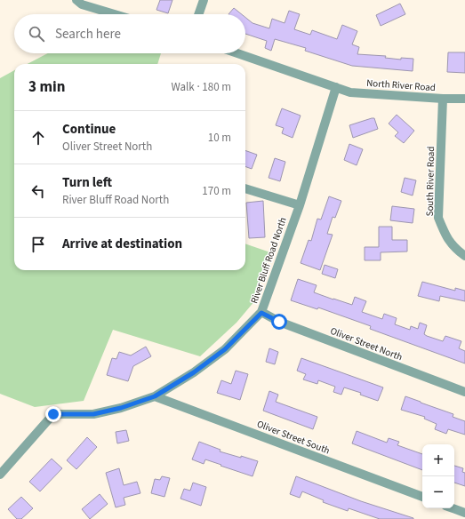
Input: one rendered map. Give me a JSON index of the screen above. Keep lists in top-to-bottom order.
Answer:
{
  "streets": {
    "street": [
      "North River Road",
      "South River Road",
      "River Bluff Road North",
      "Oliver Street North",
      "Oliver Street South"
    ]
  },
  "crossings": [
    ["North River Road", "South River Road"],
    ["North River Road", "River Bluff Road North"],
    ["River Bluff Road North", "Oliver Street North"],
    ["River Bluff Road North", "Oliver Street South"]
  ],
  "page": {
    "search": "Search here",
    "heading": ["3 min", "Walk · 180 m"],
    "list": [
      ["Continue", "Oliver Street North", "10 m"],
      ["Turn left", "River Bluff Road North", "170 m"],
      "Arrive at destination"
    ],
    "map_buttons": ["+", "−"]
  }
}
